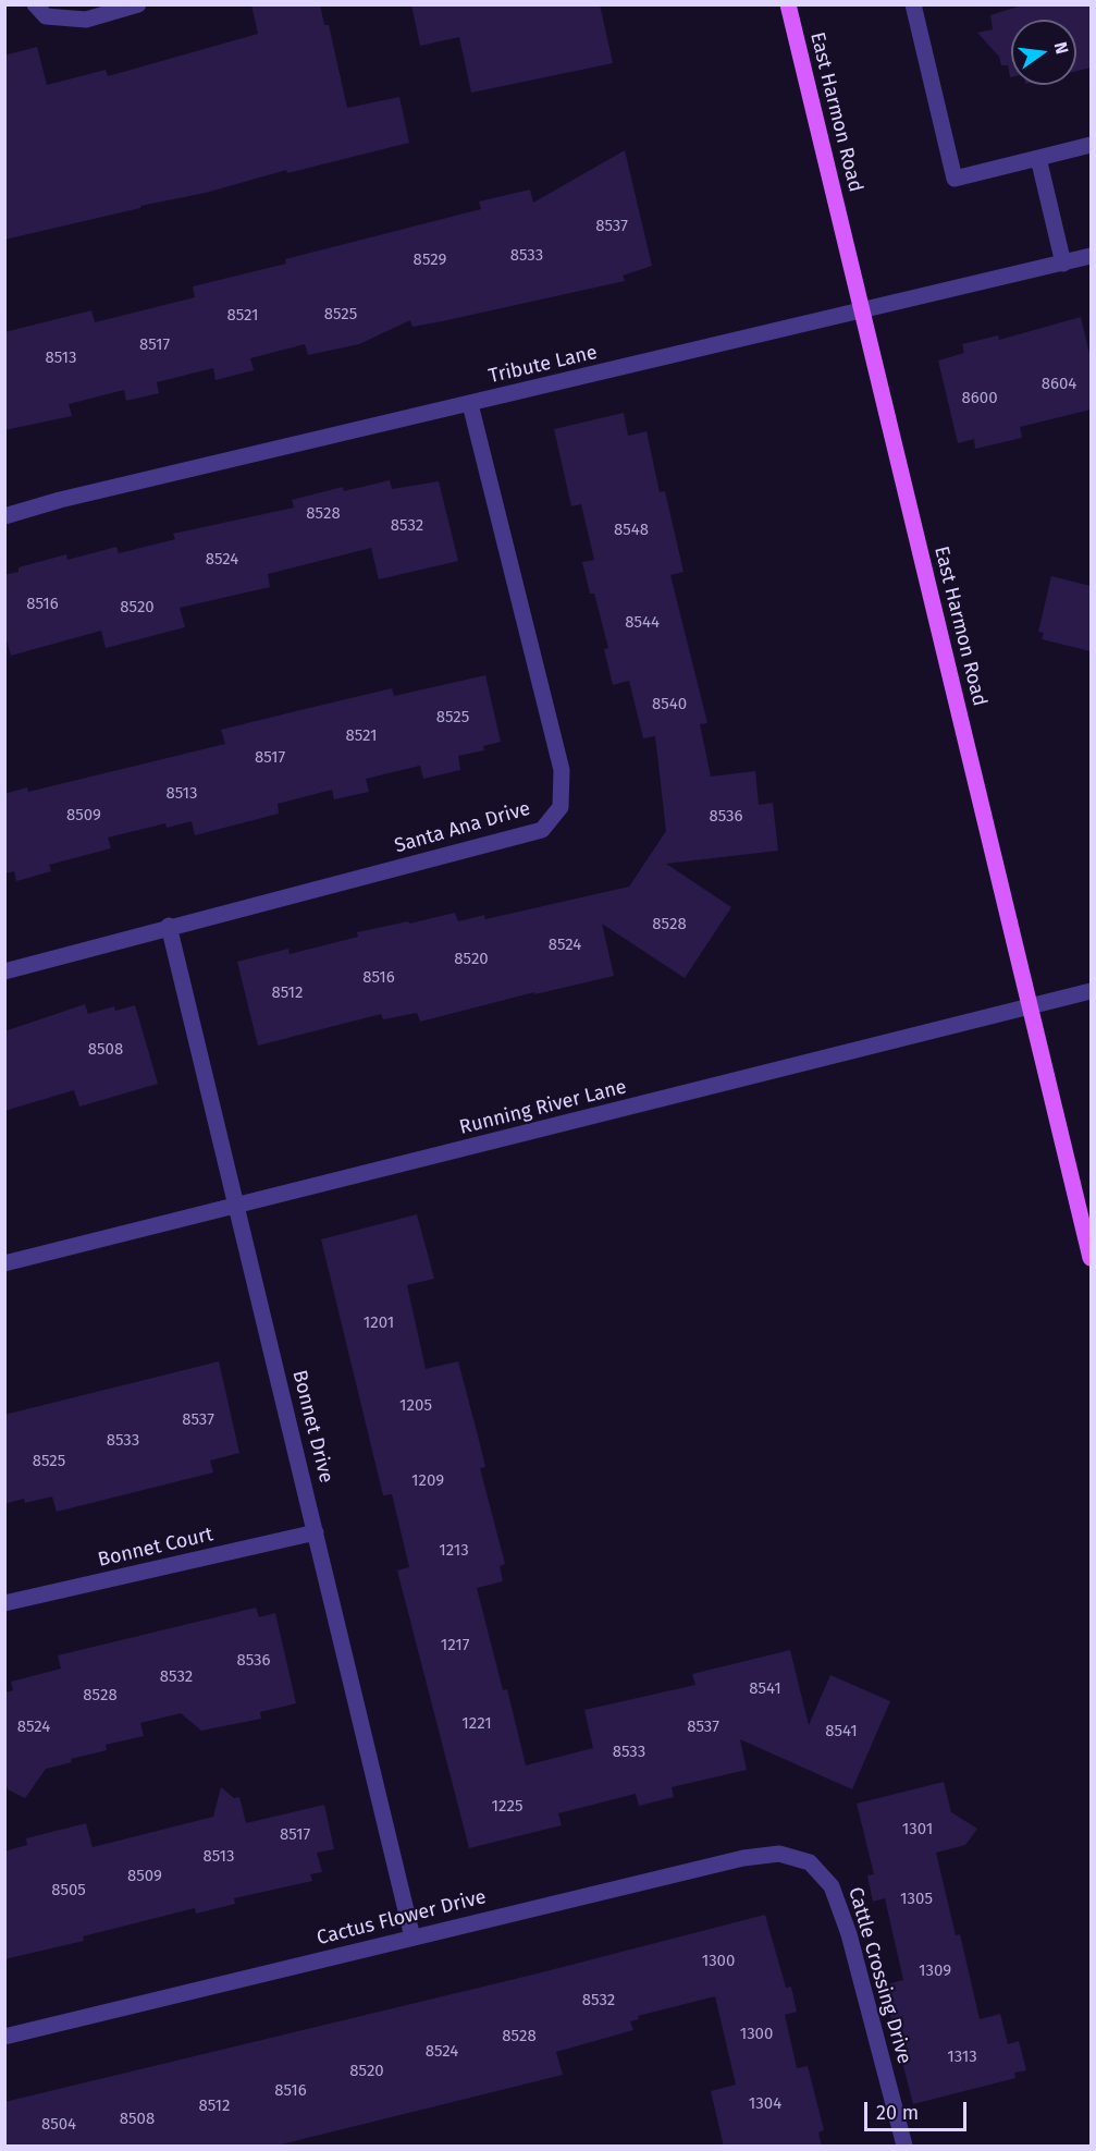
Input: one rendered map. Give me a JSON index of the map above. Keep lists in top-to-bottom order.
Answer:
{
  "streets": {
    "main road": ["East Harmon Road"],
    "street": [
      "Tribute Lane",
      "Santa Ana Drive",
      "Running River Lane",
      "Bonnet Drive",
      "Bonnet Court",
      "Cactus Flower Drive",
      "Cattle Crossing Drive"
    ]
  },
  "crossings": [
    ["East Harmon Road", "Tribute Lane"],
    ["East Harmon Road", "Running River Lane"],
    ["Tribute Lane", "Santa Ana Drive"],
    ["Santa Ana Drive", "Bonnet Drive"],
    ["Running River Lane", "Bonnet Drive"],
    ["Bonnet Drive", "Bonnet Court"],
    ["Bonnet Drive", "Cactus Flower Drive"],
    ["Cactus Flower Drive", "Cattle Crossing Drive"]
  ],
  "house_numbers": [
    "8537",
    "8533",
    "8529",
    "8525",
    "8521",
    "8517",
    "8513",
    "8604",
    "8600",
    "8528",
    "8532",
    "8548",
    "8524",
    "8516",
    "8520",
    "8544",
    "8540",
    "8525",
    "8521",
    "8517",
    "8513",
    "8509",
    "8536",
    "8528",
    "8524",
    "8520",
    "8516",
    "8512",
    "8508",
    "1201",
    "1205",
    "8537",
    "8533",
    "8525",
    "1209",
    "1213",
    "1217",
    "8536",
    "8532",
    "8541",
    "8528",
    "1221",
    "8524",
    "8537",
    "8541",
    "8533",
    "1225",
    "1301",
    "8517",
    "8513",
    "8509",
    "8505",
    "1305",
    "1300",
    "1309",
    "8532",
    "1300",
    "8528",
    "8524",
    "1313",
    "8520",
    "8516",
    "1304",
    "8512",
    "8508",
    "8504"
  ],
  "scale_bar": "20 m",
  "north": "right"
}
